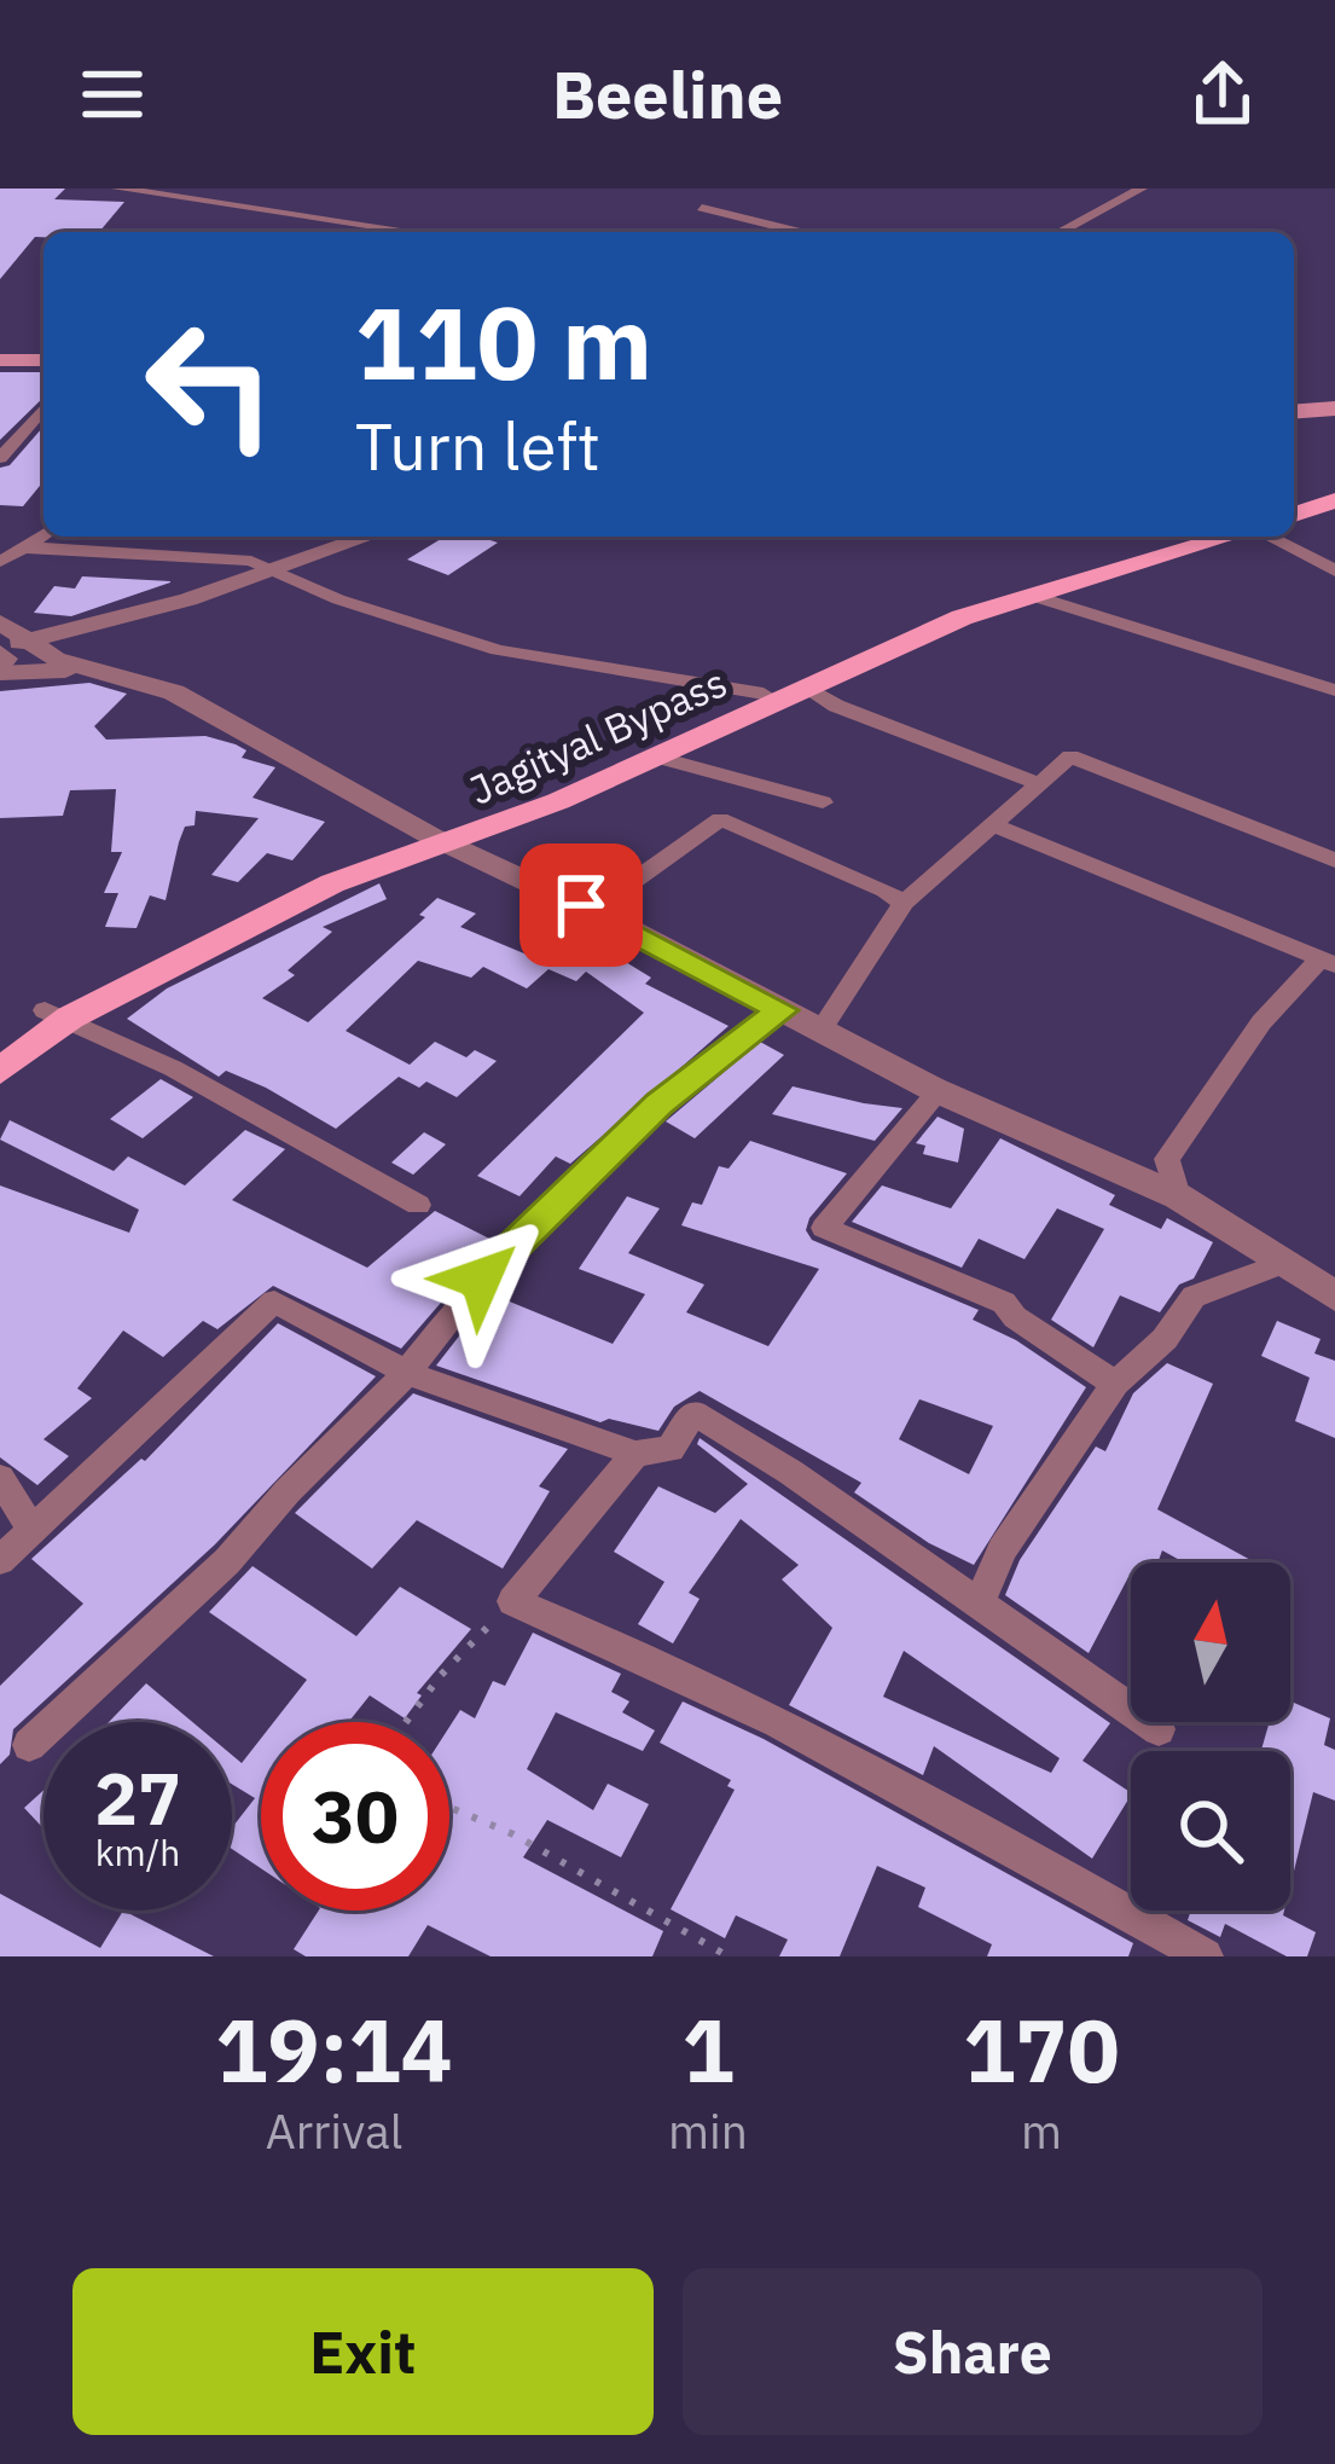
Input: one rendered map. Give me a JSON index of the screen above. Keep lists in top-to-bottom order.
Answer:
{
  "streets": {
    "main road": ["Jagityal Bypass"]
  },
  "north": "top",
  "page": {
    "header": "Beeline",
    "turn": ["110 m", "Turn left"],
    "speed": "27 km/h",
    "limit": "30",
    "eta": [
      "19:14",
      "Arrival",
      "1",
      "min",
      "170",
      "m"
    ],
    "buttons": ["Exit", "Share"]
  }
}
